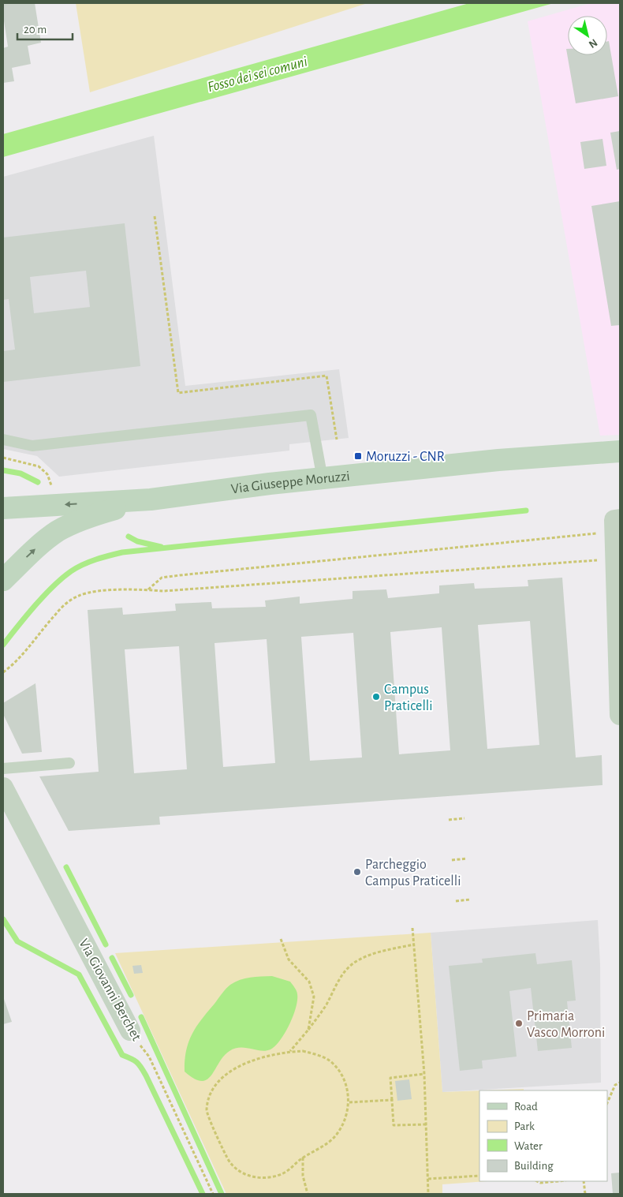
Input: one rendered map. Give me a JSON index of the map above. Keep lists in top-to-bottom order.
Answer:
{
  "streets": {
    "main road": ["Via Giuseppe Moruzzi"],
    "street": ["Via Giovanni Berchet"]
  },
  "water": ["Fosso dei sei comuni"],
  "places": {
    "transit": ["Moruzzi - CNR"],
    "other": ["Campus Praticelli", "Parcheggio Campus Praticelli", "Primaria Vasco Morroni"]
  },
  "legend": [
    "Road",
    "Park",
    "Water",
    "Building"
  ],
  "scale_bar": "20 m",
  "north": "bottom right"
}
